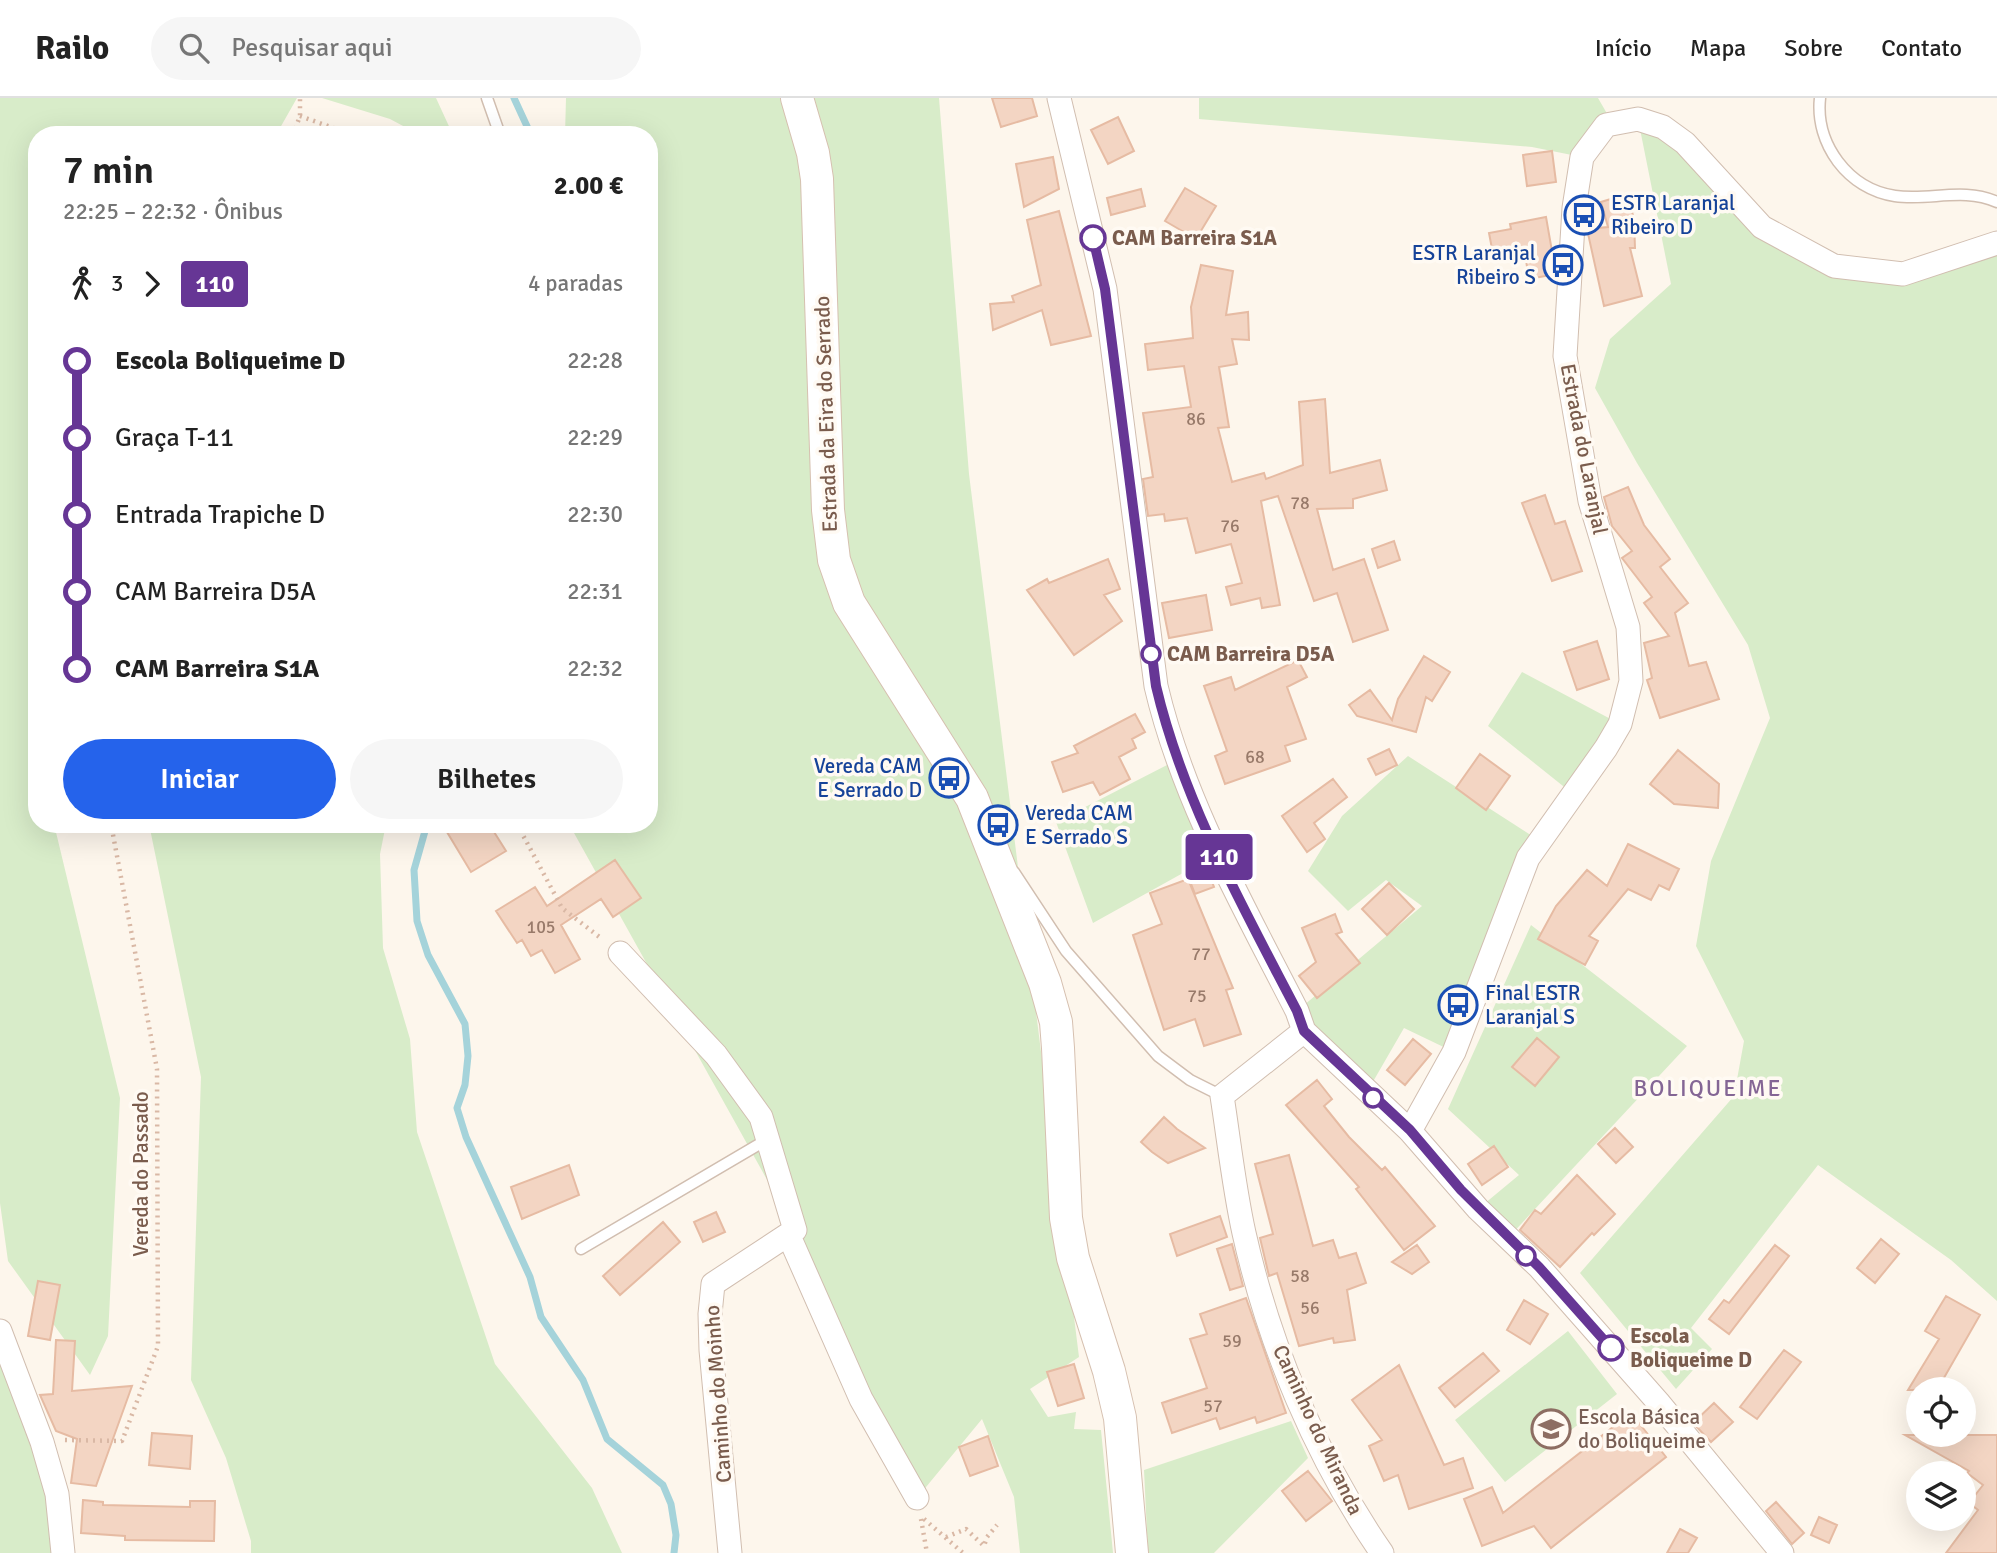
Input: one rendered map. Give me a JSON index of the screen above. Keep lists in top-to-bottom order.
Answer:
{
  "streets": {
    "main road": ["Estrada da Eira do Serrado"],
    "street": ["Estrada do Laranjal", "Caminho do Moinho", "Caminho do Miranda"],
    "path": ["Vereda do Passado"]
  },
  "districts": ["BOLIQUEIME"],
  "places": {
    "bus stop": [
      "ESTR Laranjal Ribeiro D",
      "ESTR Laranjal Ribeiro S",
      "Vereda CAM E Serrado D",
      "Vereda CAM E Serrado S",
      "Final ESTR Laranjal S"
    ],
    "other": ["CAM Barreira S1A", "CAM Barreira D5A", "Escola Boliqueime D"],
    "school or university": ["Escola Básica do Boliqueime"]
  },
  "lines": ["bus line 110"],
  "house_numbers": [
    "86",
    "78",
    "76",
    "68",
    "105",
    "77",
    "75",
    "58",
    "56",
    "59",
    "57"
  ],
  "page": {
    "header": "Railo",
    "search": "Pesquisar aqui",
    "nav": [
      "Início",
      "Mapa",
      "Sobre",
      "Contato"
    ],
    "on_map": "110",
    "heading": ["7 min", "22:25 – 22:32 · Ônibus", "2.00 €"],
    "legs": ["3", "110", "4 paradas"],
    "list": [
      {
        "name": "Escola Boliqueime D",
        "value": "22:28"
      },
      {
        "name": "Graça T-11",
        "value": "22:29"
      },
      {
        "name": "Entrada Trapiche D",
        "value": "22:30"
      },
      {
        "name": "CAM Barreira D5A",
        "value": "22:31"
      },
      {
        "name": "CAM Barreira S1A",
        "value": "22:32"
      }
    ],
    "buttons": ["Iniciar", "Bilhetes"]
  }
}
